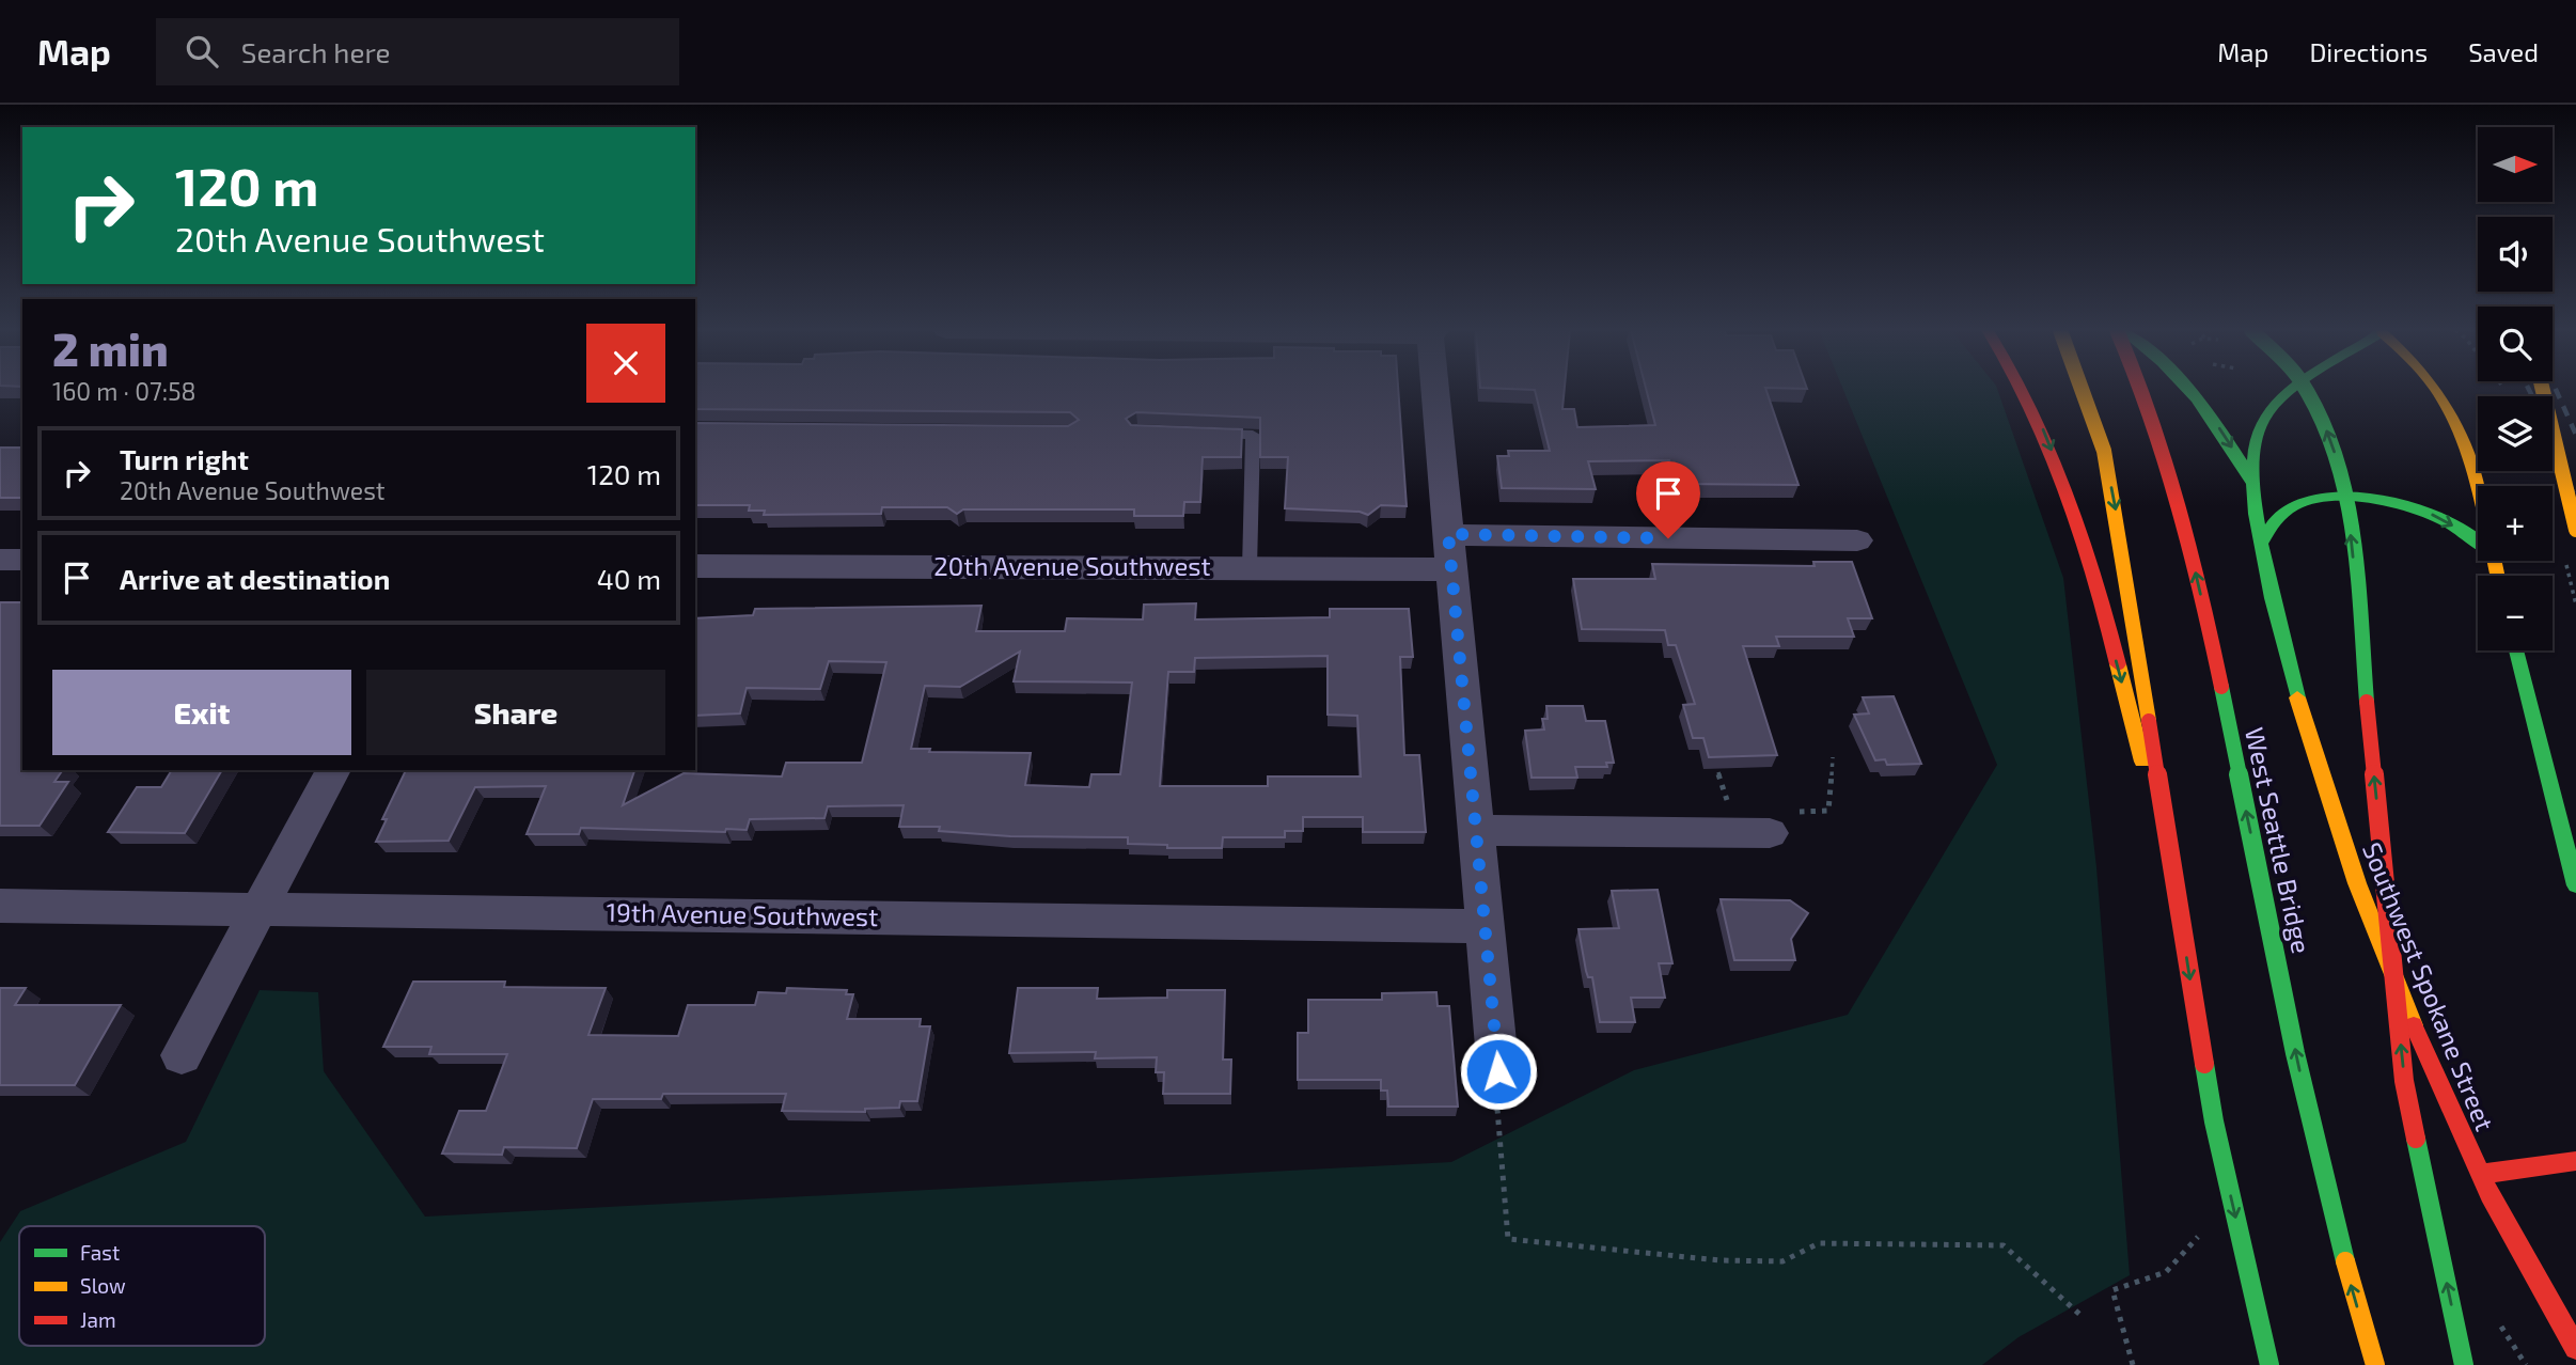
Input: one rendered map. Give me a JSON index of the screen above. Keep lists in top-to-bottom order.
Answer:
{
  "streets": {
    "main road": ["West Seattle Bridge", "Southwest Spokane Street"],
    "street": ["20th Avenue Southwest", "19th Avenue Southwest"]
  },
  "legend": ["Fast", "Slow", "Jam"],
  "north": "right",
  "page": {
    "header": "Map",
    "search": "Search here",
    "nav": ["Map", "Directions", "Saved"],
    "map_buttons": ["+", "−"],
    "turn": ["120 m", "20th Avenue Southwest"],
    "heading": ["2 min", "160 m · 07:58"],
    "list": [
      {
        "name": "Turn right",
        "note": "20th Avenue Southwest",
        "value": "120 m"
      },
      {
        "name": "Arrive at destination",
        "value": "40 m"
      }
    ],
    "buttons": ["Exit", "Share"]
  }
}
